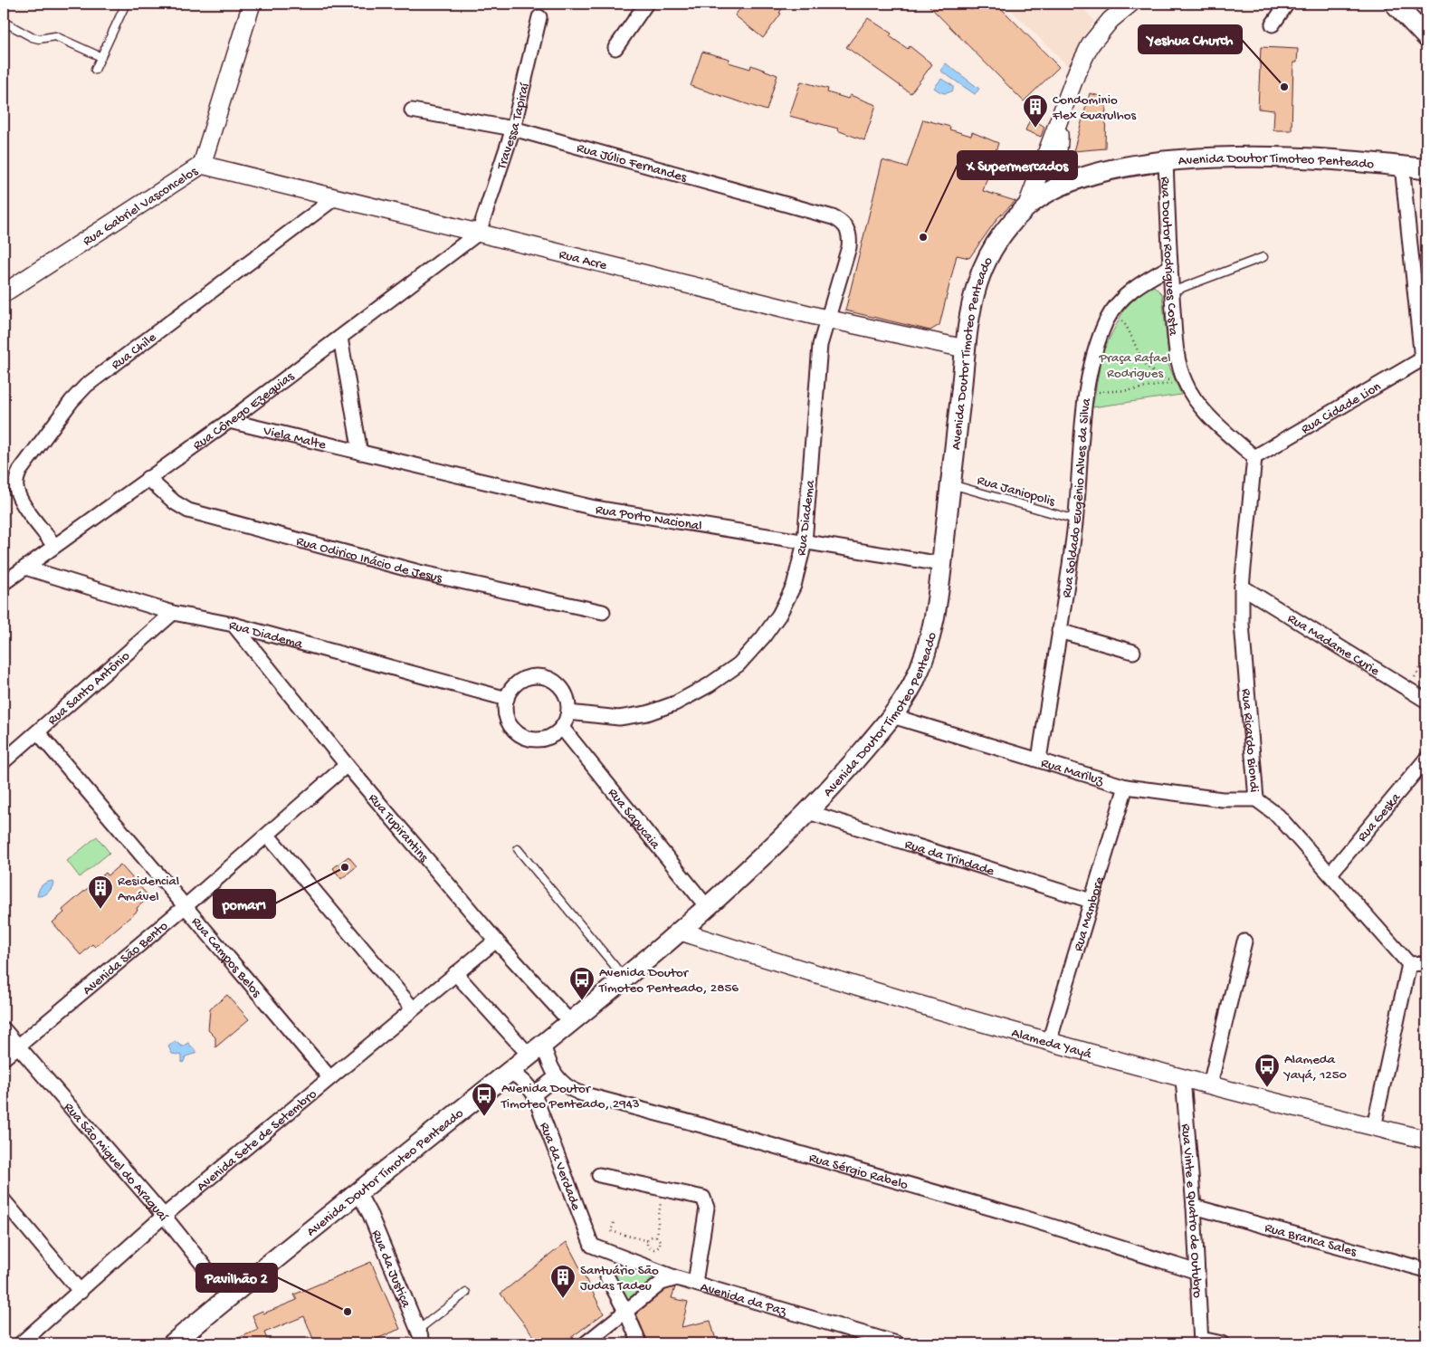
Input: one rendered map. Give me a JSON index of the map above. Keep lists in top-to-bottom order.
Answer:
{
  "streets": {
    "main road": ["Avenida Doutor Timoteo Penteado"],
    "street": [
      "Travessa Tapiraí",
      "Rua Júlio Fernandes",
      "Rua Gabriel Vasconcelos",
      "Rua Doutor Rodrigues Costa",
      "Rua Acre",
      "Rua Chile",
      "Rua Cidade Lion",
      "Rua Cônego Ezequias",
      "Viela Malte",
      "Rua Soldado Eugênio Alves da Silva",
      "Rua Porto Nacional",
      "Rua Diadema",
      "Rua Odirico Inácio de Jesus",
      "Rua Madame Curie",
      "Rua Santo Antônio",
      "Rua Ricardo Biondi",
      "Rua Mariluz",
      "Rua Geska",
      "Rua Sapucaia",
      "Rua Tupirantins",
      "Rua da Trindade",
      "Rua Mambore",
      "Avenida São Bento",
      "Rua Campos Belos",
      "Alameda Yayá",
      "Avenida Sete de Setembro",
      "Rua São Miguel do Araguaí",
      "Rua da Verdade",
      "Rua Sérgio Rabelo",
      "Rua Vinte e Quatro de Outubro",
      "Rua Branca Sales",
      "Rua da Justiça",
      "Avenida da Paz"
    ],
    "lane": ["Rua Janiopolis"]
  },
  "crossings": [
    ["Travessa Tapiraí", "Rua Júlio Fernandes"],
    ["Travessa Tapiraí", "Rua Acre"],
    ["Travessa Tapiraí", "Rua Cônego Ezequias"],
    ["Rua Júlio Fernandes", "Rua Diadema"],
    ["Avenida Doutor Timoteo Penteado", "Rua Doutor Rodrigues Costa"],
    ["Avenida Doutor Timoteo Penteado", "Rua Acre"],
    ["Avenida Doutor Timoteo Penteado", "Rua Janiopolis"],
    ["Avenida Doutor Timoteo Penteado", "Rua Porto Nacional"],
    ["Avenida Doutor Timoteo Penteado", "Rua Mariluz"],
    ["Avenida Doutor Timoteo Penteado", "Rua Sapucaia"],
    ["Avenida Doutor Timoteo Penteado", "Rua Tupirantins"],
    ["Avenida Doutor Timoteo Penteado", "Rua da Trindade"],
    ["Avenida Doutor Timoteo Penteado", "Alameda Yayá"],
    ["Avenida Doutor Timoteo Penteado", "Rua São Miguel do Araguaí"],
    ["Avenida Doutor Timoteo Penteado", "Rua da Verdade"],
    ["Avenida Doutor Timoteo Penteado", "Rua Sérgio Rabelo"],
    ["Avenida Doutor Timoteo Penteado", "Rua da Justiça"],
    ["Rua Gabriel Vasconcelos", "Rua Acre"],
    ["Rua Doutor Rodrigues Costa", "Rua Cidade Lion"],
    ["Rua Doutor Rodrigues Costa", "Rua Soldado Eugênio Alves da Silva"],
    ["Rua Doutor Rodrigues Costa", "Rua Ricardo Biondi"],
    ["Rua Acre", "Rua Chile"],
    ["Rua Acre", "Rua Cônego Ezequias"],
    ["Rua Acre", "Rua Diadema"],
    ["Rua Chile", "Rua Cônego Ezequias"],
    ["Rua Cidade Lion", "Rua Ricardo Biondi"],
    ["Rua Cônego Ezequias", "Viela Malte"],
    ["Rua Cônego Ezequias", "Rua Diadema"],
    ["Rua Cônego Ezequias", "Rua Odirico Inácio de Jesus"],
    ["Viela Malte", "Rua Porto Nacional"],
    ["Rua Janiopolis", "Rua Soldado Eugênio Alves da Silva"],
    ["Rua Soldado Eugênio Alves da Silva", "Rua Mariluz"],
    ["Rua Porto Nacional", "Rua Diadema"],
    ["Rua Diadema", "Rua Santo Antônio"],
    ["Rua Diadema", "Rua Sapucaia"],
    ["Rua Diadema", "Rua Tupirantins"],
    ["Rua Madame Curie", "Rua Ricardo Biondi"],
    ["Rua Santo Antônio", "Rua Campos Belos"],
    ["Rua Ricardo Biondi", "Rua Mariluz"],
    ["Rua Ricardo Biondi", "Rua Geska"],
    ["Rua Mariluz", "Rua Mambore"],
    ["Rua Tupirantins", "Avenida São Bento"],
    ["Rua Tupirantins", "Avenida Sete de Setembro"],
    ["Rua da Trindade", "Rua Mambore"],
    ["Rua Mambore", "Alameda Yayá"],
    ["Avenida São Bento", "Rua Campos Belos"],
    ["Avenida São Bento", "Rua São Miguel do Araguaí"],
    ["Rua Campos Belos", "Avenida Sete de Setembro"],
    ["Alameda Yayá", "Rua Vinte e Quatro de Outubro"],
    ["Avenida Sete de Setembro", "Rua São Miguel do Araguaí"],
    ["Rua da Verdade", "Avenida da Paz"],
    ["Rua Sérgio Rabelo", "Rua Vinte e Quatro de Outubro"],
    ["Rua Vinte e Quatro de Outubro", "Rua Branca Sales"]
  ],
  "parks": ["Praça Rafael Rodrigues"],
  "places": {
    "other": [
      "Yeshua Church",
      "X Supermercados",
      "pomar1",
      "Pavilhão 2"
    ],
    "building": ["Condominio Flex Guarulhos", "Residencial Amável", "Santuário São Judas Tadeu"],
    "bus stop": ["Avenida Doutor Timoteo Penteado, 2856", "Alameda Yayá, 1250", "Avenida Doutor Timoteo Penteado, 2943"]
  }
}
